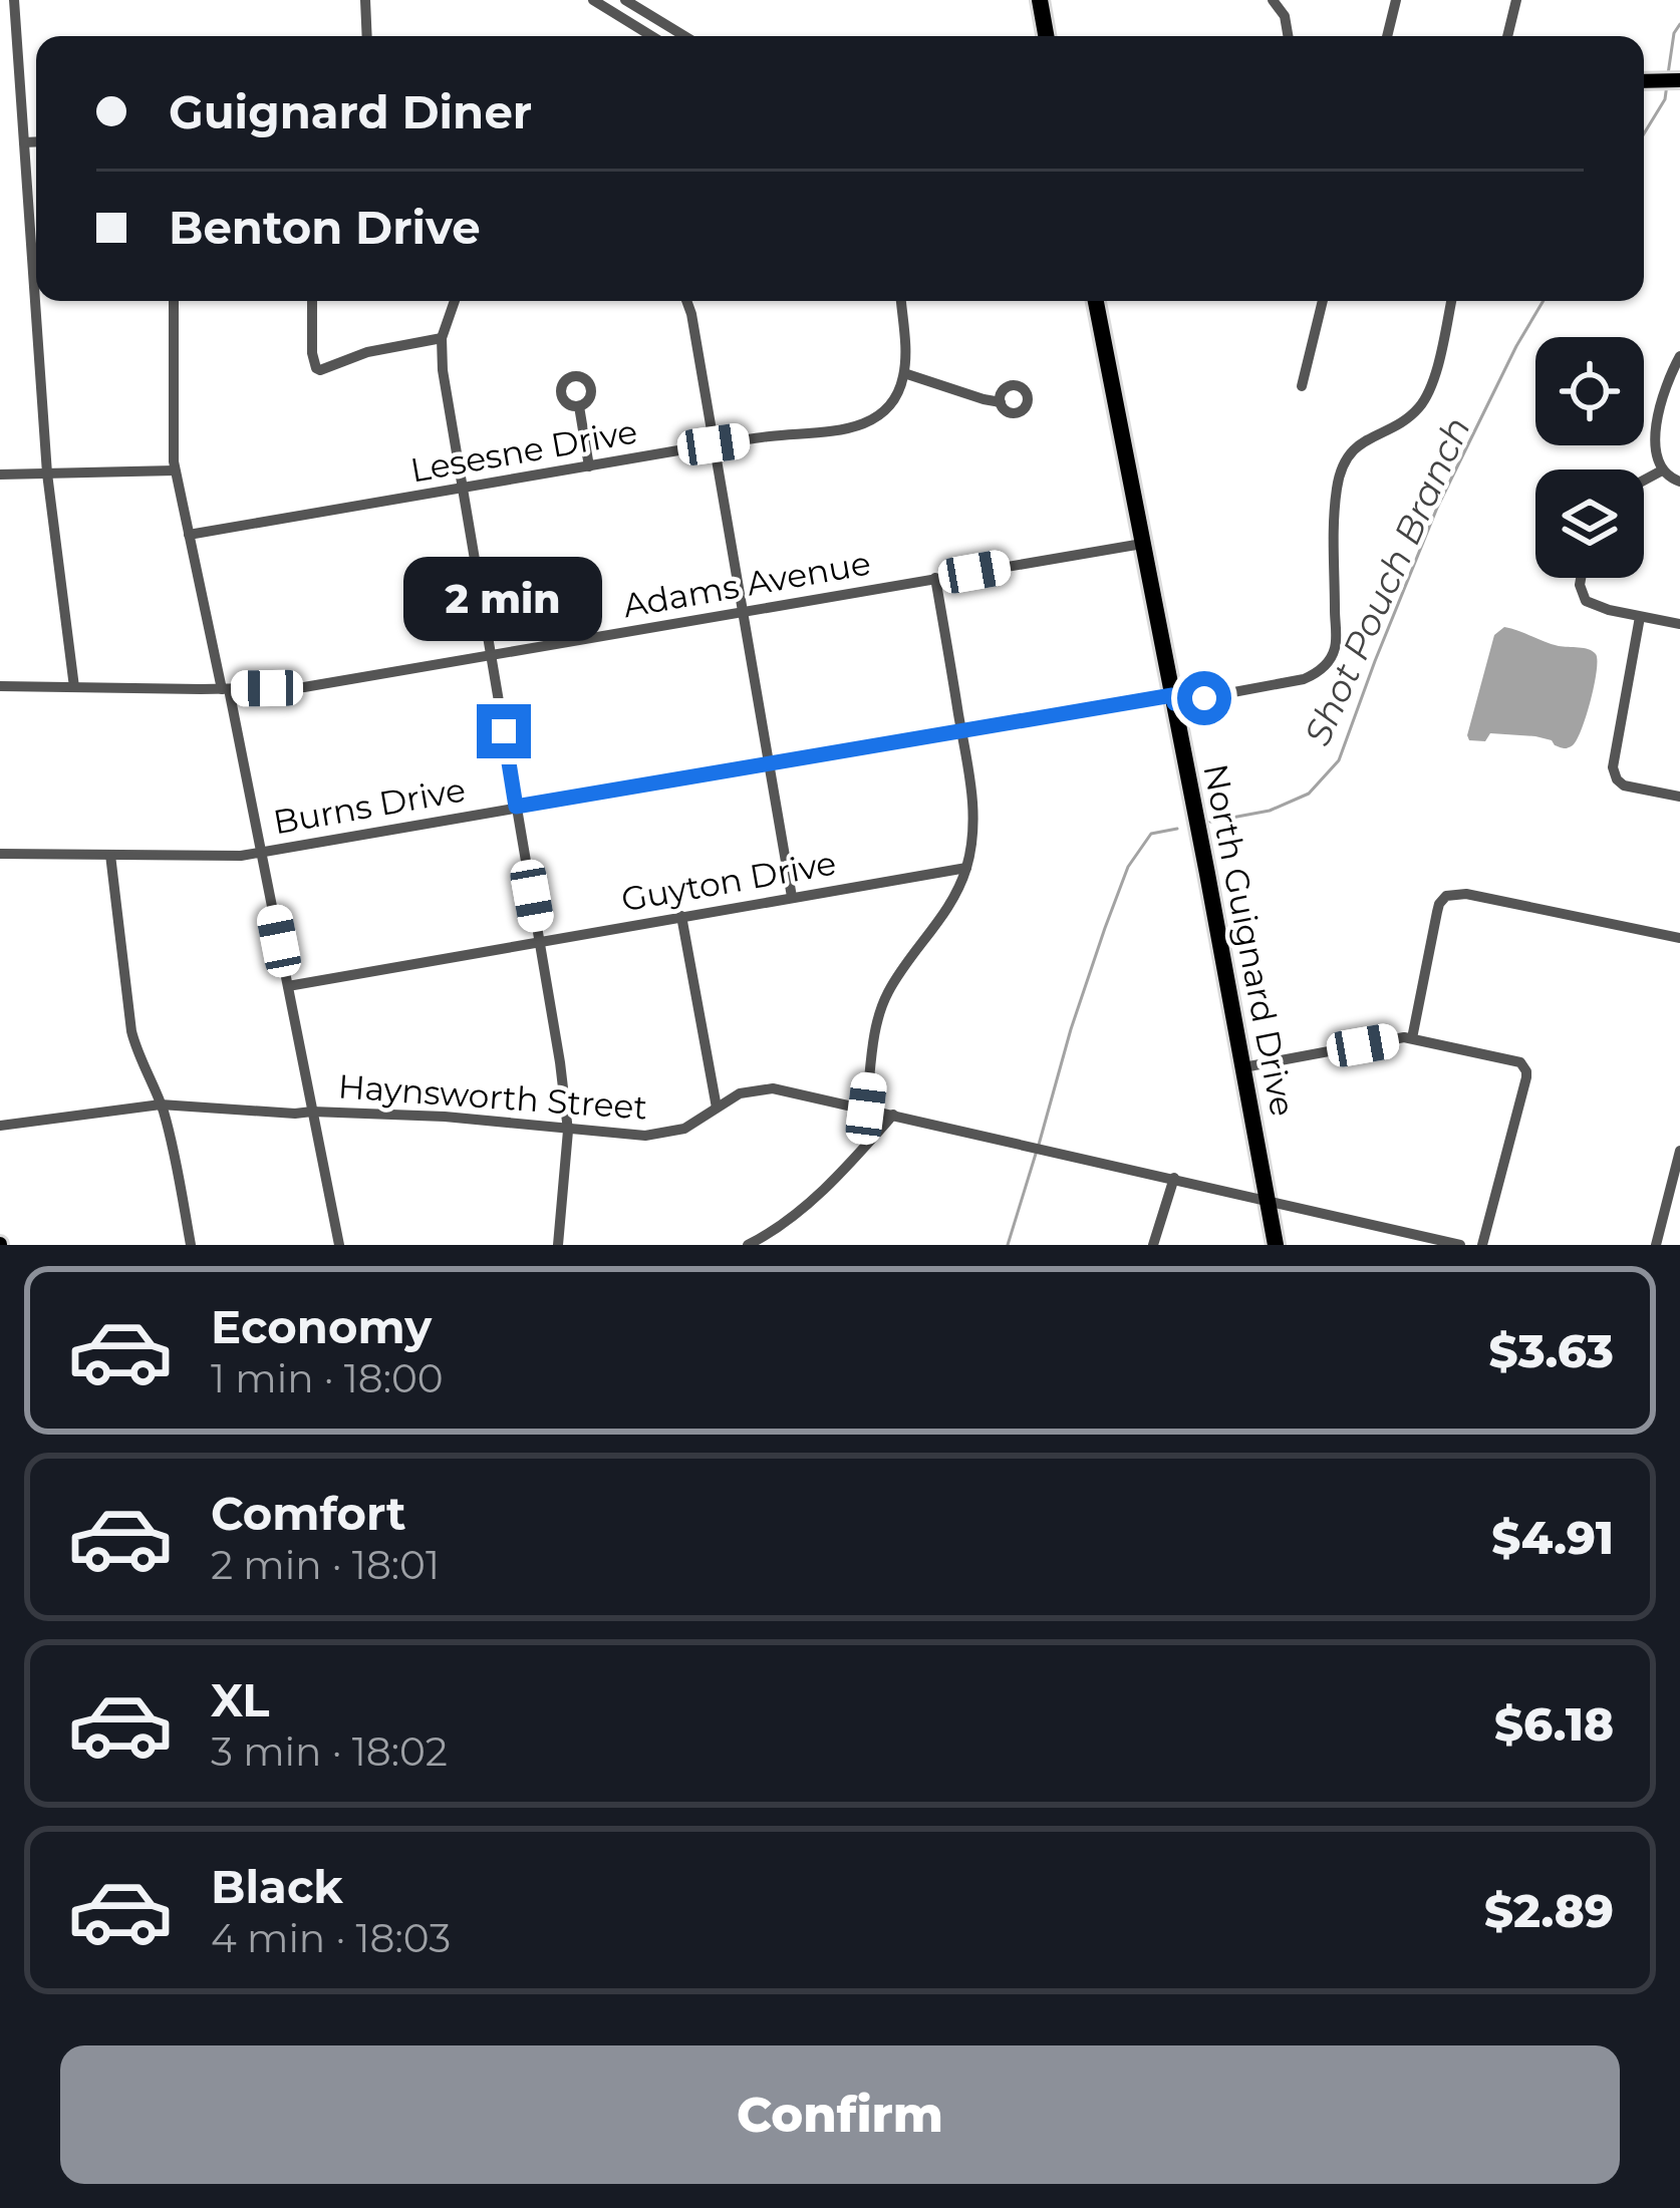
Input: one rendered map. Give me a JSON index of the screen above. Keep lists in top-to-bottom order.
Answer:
{
  "streets": {
    "highway": ["North Guignard Drive"],
    "street": [
      "Lesesne Drive",
      "Adams Avenue",
      "Burns Drive",
      "Guyton Drive",
      "Haynsworth Street"
    ]
  },
  "crossings": [
    ["Adams Avenue", "North Guignard Drive"],
    ["Burns Drive", "North Guignard Drive"],
    ["North Guignard Drive", "Haynsworth Street"]
  ],
  "water": ["Shot Pouch Branch"],
  "page": {
    "banner": ["Guignard Diner", "Benton Drive"],
    "bubble": "2 min",
    "list": [
      {
        "name": "Economy",
        "note": "1 min · 18:00",
        "value": "$3.63"
      },
      {
        "name": "Comfort",
        "note": "2 min · 18:01",
        "value": "$4.91"
      },
      {
        "name": "XL",
        "note": "3 min · 18:02",
        "value": "$6.18"
      },
      {
        "name": "Black",
        "note": "4 min · 18:03",
        "value": "$2.89"
      }
    ],
    "buttons": "Confirm"
  }
}
